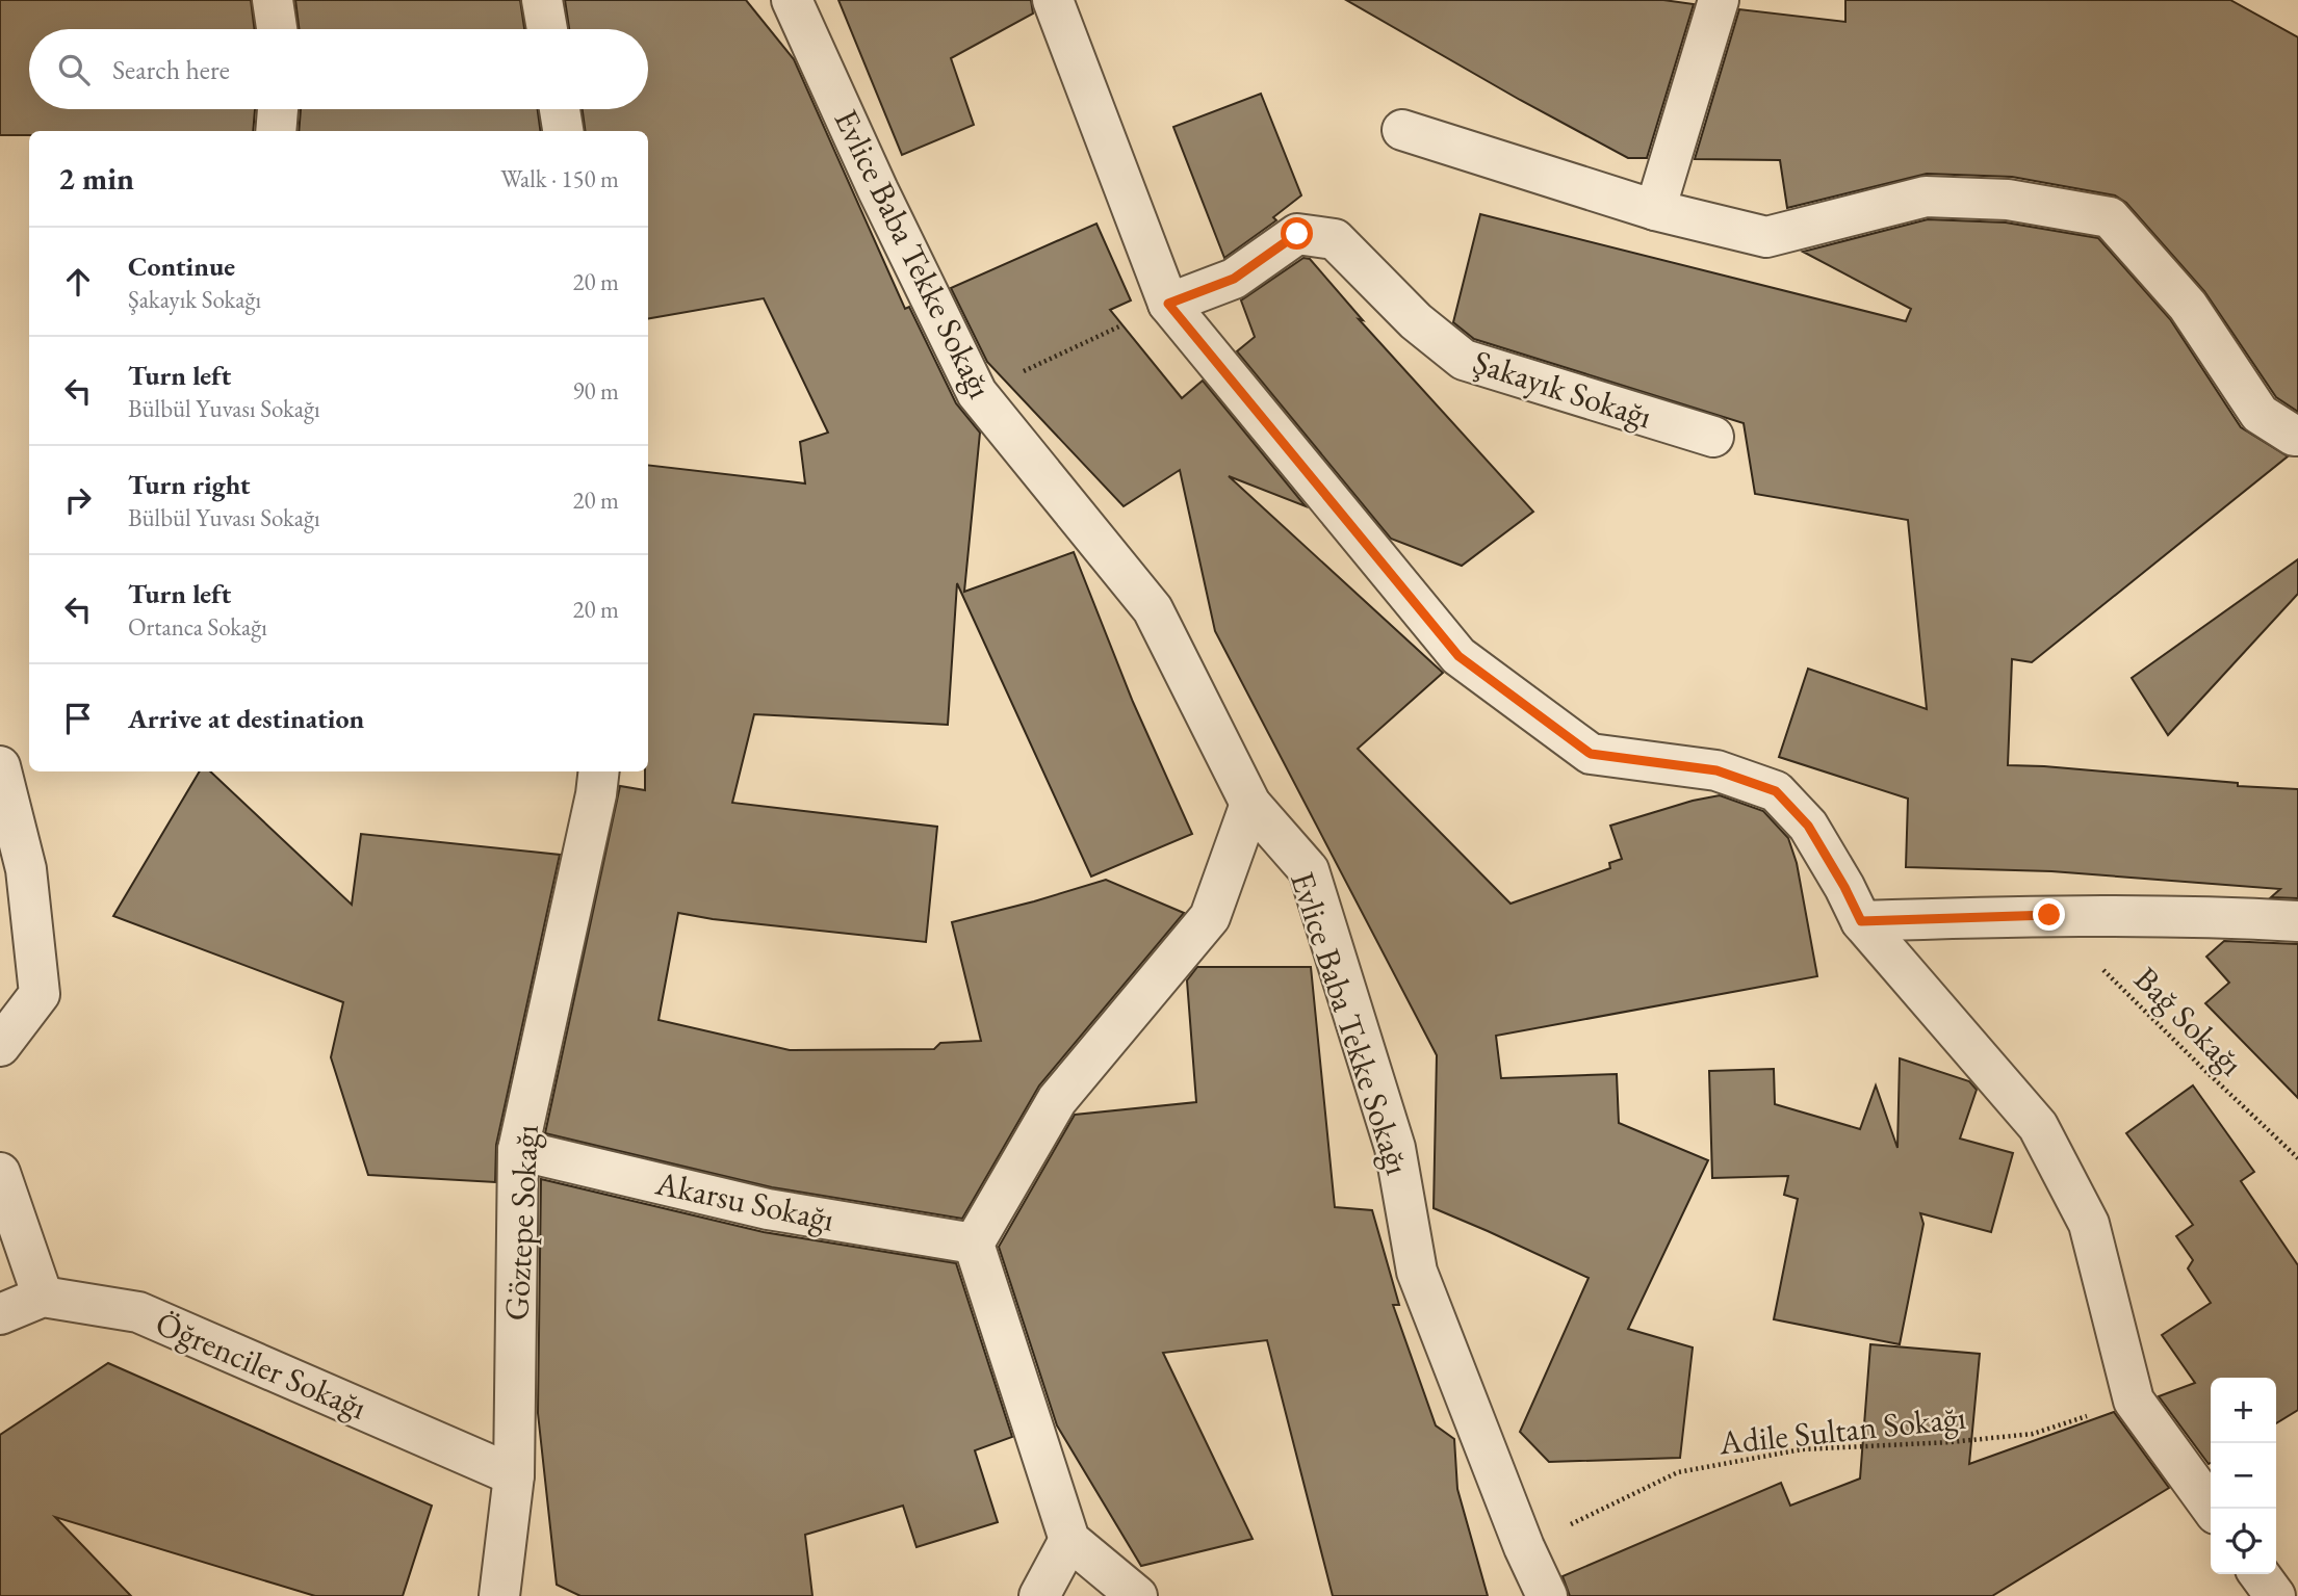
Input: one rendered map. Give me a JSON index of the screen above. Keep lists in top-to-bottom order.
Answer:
{
  "streets": {
    "street": [
      "Evlice Baba Tekke Sokağı",
      "Şakayık Sokağı",
      "Akarsu Sokağı",
      "Göztepe Sokağı",
      "Öğrenciler Sokağı"
    ],
    "path": ["Bağ Sokağı", "Adile Sultan Sokağı"]
  },
  "crossings": [
    ["Evlice Baba Tekke Sokağı", "Adile Sultan Sokağı"],
    ["Akarsu Sokağı", "Göztepe Sokağı"],
    ["Göztepe Sokağı", "Öğrenciler Sokağı"]
  ],
  "page": {
    "search": "Search here",
    "heading": ["2 min", "Walk · 150 m"],
    "list": [
      ["Continue", "Şakayık Sokağı", "20 m"],
      ["Turn left", "Bülbül Yuvası Sokağı", "90 m"],
      ["Turn right", "Bülbül Yuvası Sokağı", "20 m"],
      ["Turn left", "Ortanca Sokağı", "20 m"],
      "Arrive at destination"
    ],
    "map_buttons": ["+", "−"]
  }
}
